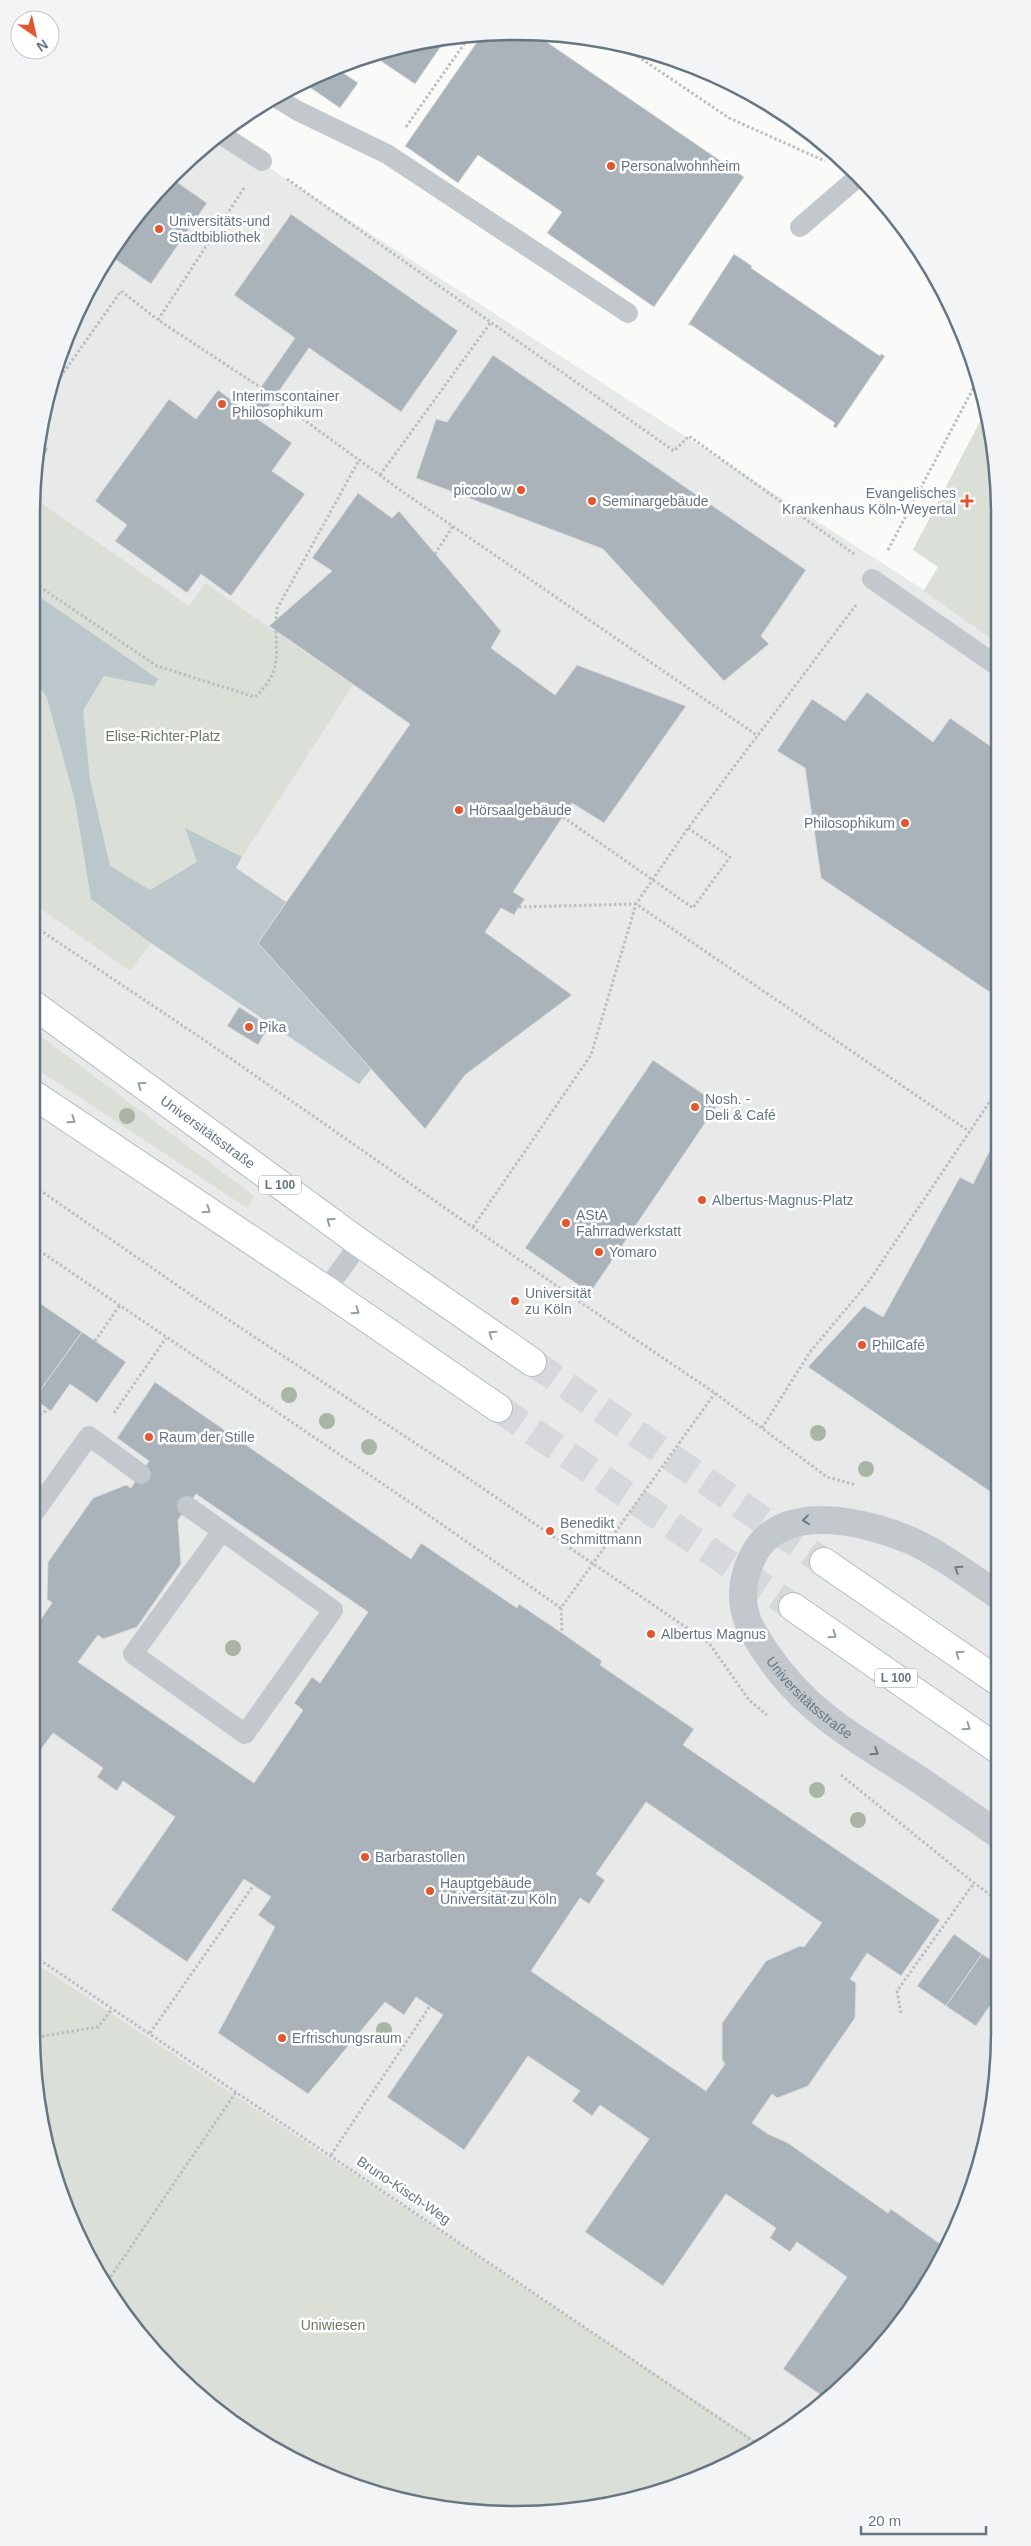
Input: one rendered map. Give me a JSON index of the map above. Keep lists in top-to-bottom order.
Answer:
{
  "streets": {
    "main road": ["Universitätsstraße", "L 100"],
    "path": ["Bruno-Kisch-Weg"]
  },
  "parks": ["Elise-Richter-Platz", "Uniwiesen"],
  "places": {
    "other": [
      "Personalwohnheim",
      "Universitäts-und Stadtbibliothek",
      "Interimscontainer Philosophikum",
      "piccolo w",
      "Seminargebäude",
      "Hörsaalgebäude",
      "Philosophikum",
      "Pika",
      "Nosh. - Deli & Café",
      "Albertus-Magnus-Platz",
      "AStA Fahrradwerkstatt",
      "Yomaro",
      "Universität zu Köln",
      "PhilCafé",
      "Raum der Stille",
      "Benedikt Schmittmann",
      "Albertus Magnus",
      "Barbarastollen",
      "Hauptgebäude Universität zu Köln",
      "Erfrischungsraum"
    ],
    "health": ["Evangelisches Krankenhaus Köln-Weyertal"]
  },
  "scale_bar": "20 m",
  "north": "bottom right"
}
